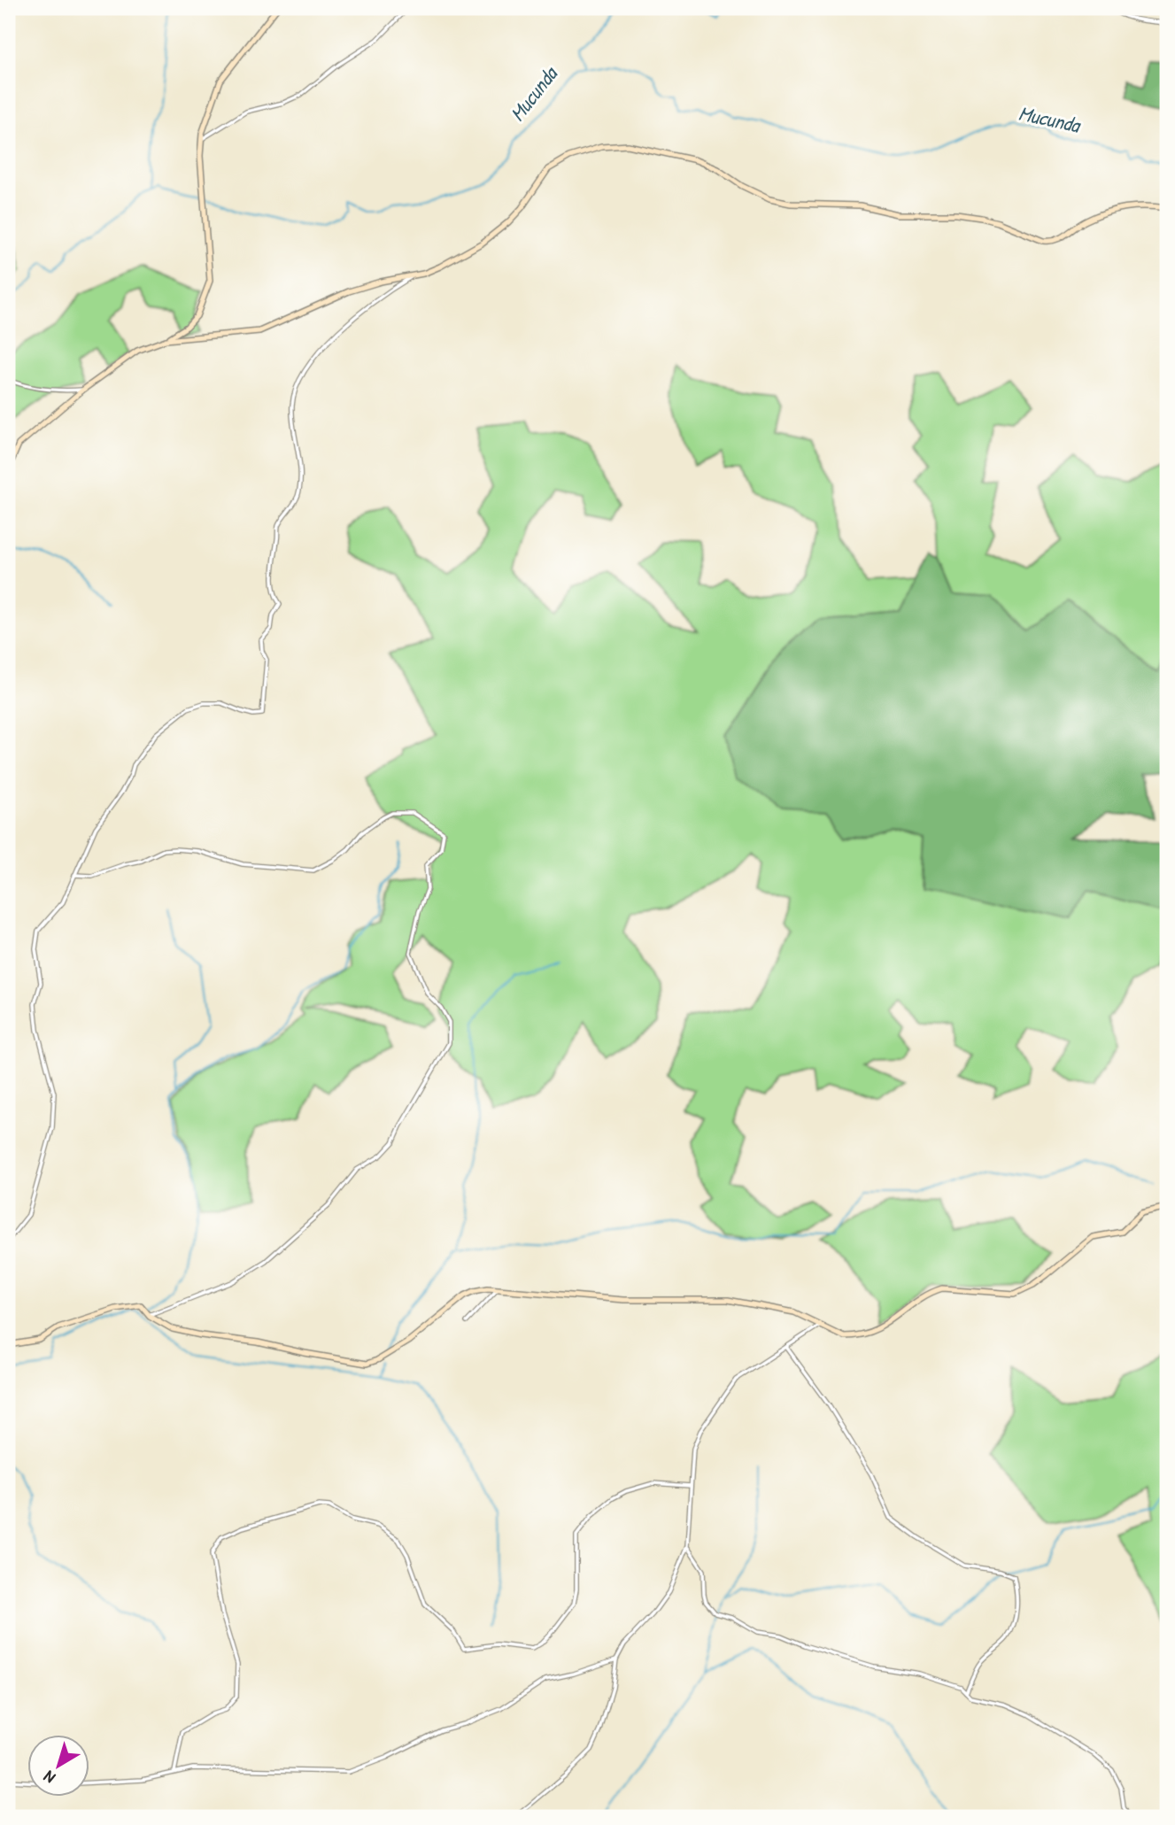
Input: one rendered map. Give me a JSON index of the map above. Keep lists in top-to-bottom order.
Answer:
{
  "water": ["Mucunda"],
  "north": "bottom left"
}
